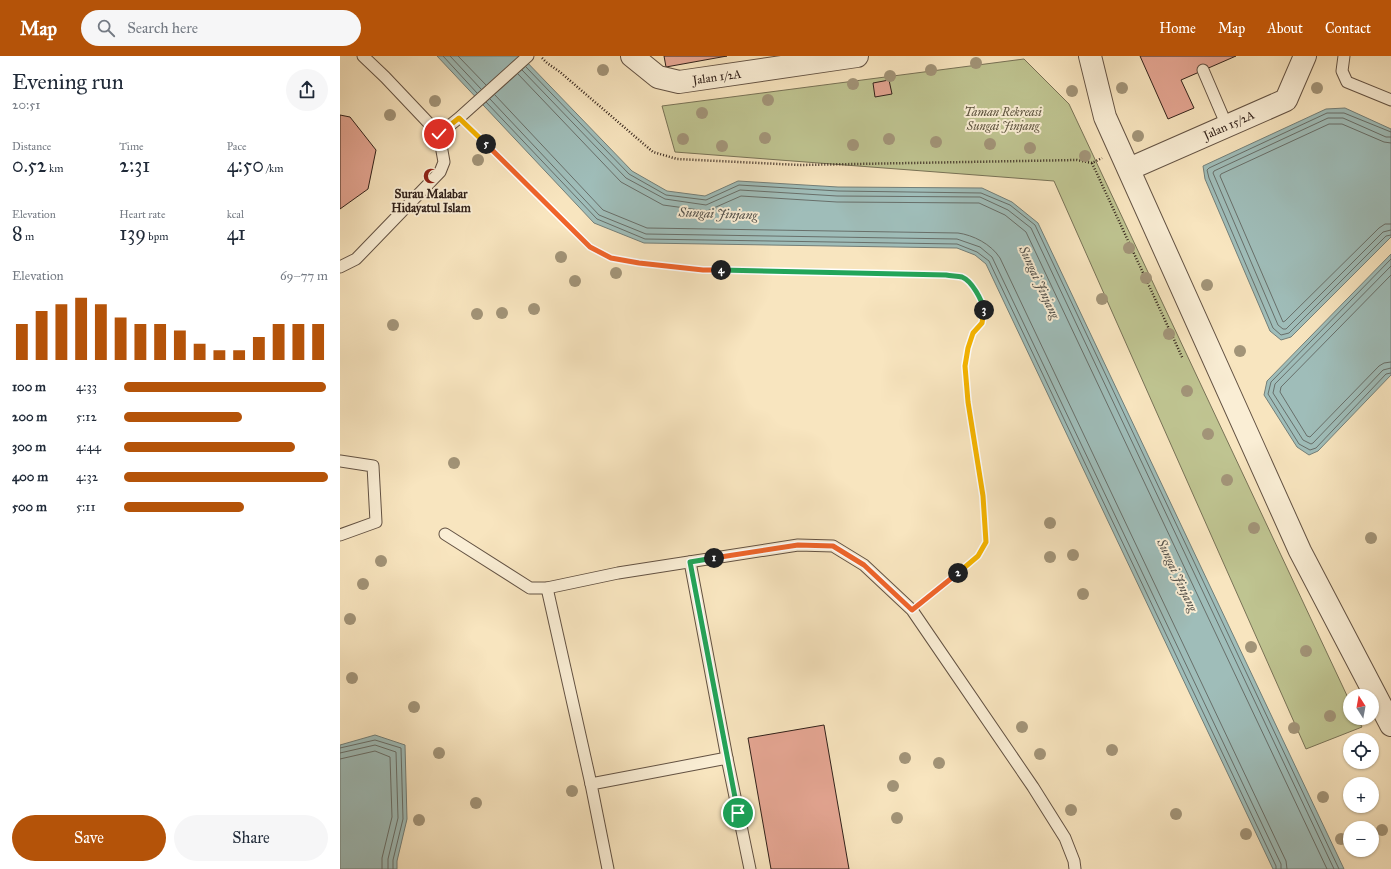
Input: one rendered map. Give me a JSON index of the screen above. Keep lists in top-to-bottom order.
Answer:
{
  "streets": {
    "street": ["Jalan 1/2A", "Jalan 15/2A"]
  },
  "water": ["Sungai Jinjang"],
  "parks": ["Taman Rekreasi Sungai Jinjang"],
  "places": {
    "mosque": ["Surau Malabar Hidayatul Islam"]
  },
  "north": "top",
  "page": {
    "header": "Map",
    "search": "Search here",
    "nav": [
      "Home",
      "Map",
      "About",
      "Contact"
    ],
    "heading": ["Evening run", "20:51"],
    "stats": [
      ["Distance", "0.52 km"],
      ["Time", "2:31"],
      ["Pace", "4:50 /km"],
      ["Elevation", "8 m"],
      ["Heart rate", "139 bpm"],
      ["kcal", "41"]
    ],
    "pins": [
      "5",
      "4",
      "3",
      "1",
      "2"
    ],
    "chart": ["Elevation", "69–77 m"],
    "list": [
      {
        "name": "100 m",
        "note": "4:33"
      },
      {
        "name": "200 m",
        "note": "5:12"
      },
      {
        "name": "300 m",
        "note": "4:44"
      },
      {
        "name": "400 m",
        "note": "4:32"
      },
      {
        "name": "500 m",
        "note": "5:11"
      }
    ],
    "map_buttons": ["+", "−"],
    "buttons": ["Save", "Share"]
  }
}
